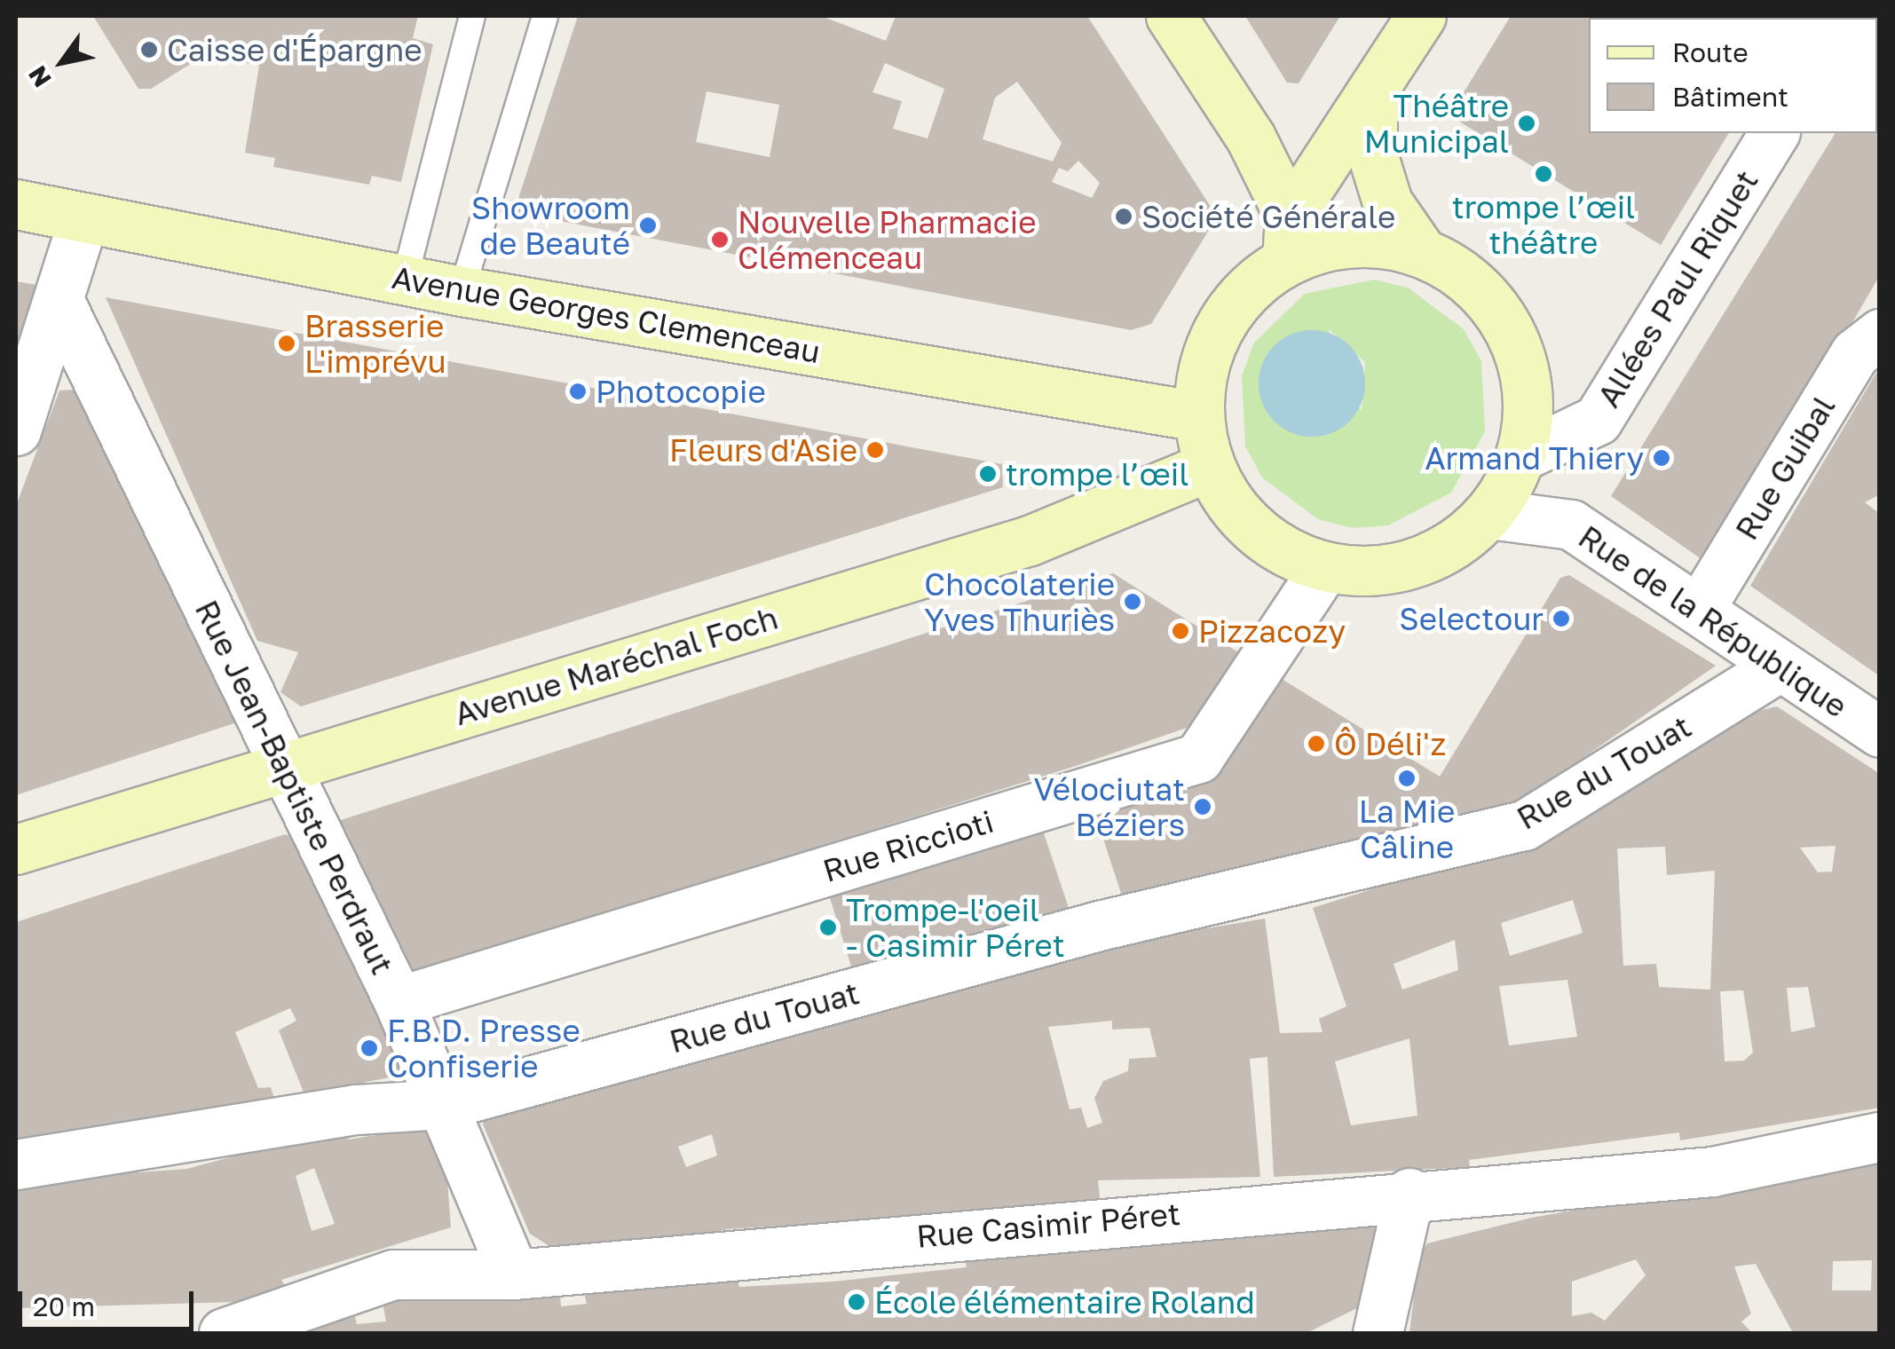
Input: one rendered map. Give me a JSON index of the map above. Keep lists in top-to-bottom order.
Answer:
{
  "streets": {
    "main road": ["Avenue Georges Clemenceau", "Avenue Maréchal Foch"],
    "street": [
      "Allées Paul Riquet",
      "Rue Guibal",
      "Rue de la République",
      "Rue du Touat",
      "Rue Jean-Baptiste Perdraut",
      "Rue Riccioti",
      "Rue Casimir Péret"
    ]
  },
  "crossings": [
    ["Rue Guibal", "Rue de la République"],
    ["Rue de la République", "Rue du Touat"],
    ["Avenue Maréchal Foch", "Rue Jean-Baptiste Perdraut"],
    ["Rue du Touat", "Rue Jean-Baptiste Perdraut"],
    ["Rue Jean-Baptiste Perdraut", "Rue Riccioti"],
    ["Rue Jean-Baptiste Perdraut", "Rue Casimir Péret"]
  ],
  "places": [
    "Caisse d'Épargne",
    "Théâtre Municipal",
    "trompe l’œil théâtre",
    "Société Générale",
    "Showroom de Beauté",
    "Nouvelle Pharmacie Clémenceau",
    "Brasserie L'imprévu",
    "Photocopie",
    "Fleurs d'Asie",
    "Armand Thiery",
    "trompe l’œil",
    "Chocolaterie Yves Thuriès",
    "Selectour",
    "Pizzacozy",
    "Ô Déli'z",
    "La Mie Câline",
    "Vélociutat Béziers",
    "Trompe-l'oeil - Casimir Péret",
    "F.B.D. Presse Confiserie",
    "École élémentaire Roland"
  ],
  "legend": ["Route", "Bâtiment"],
  "scale_bar": "20 m",
  "north": "bottom left"
}
